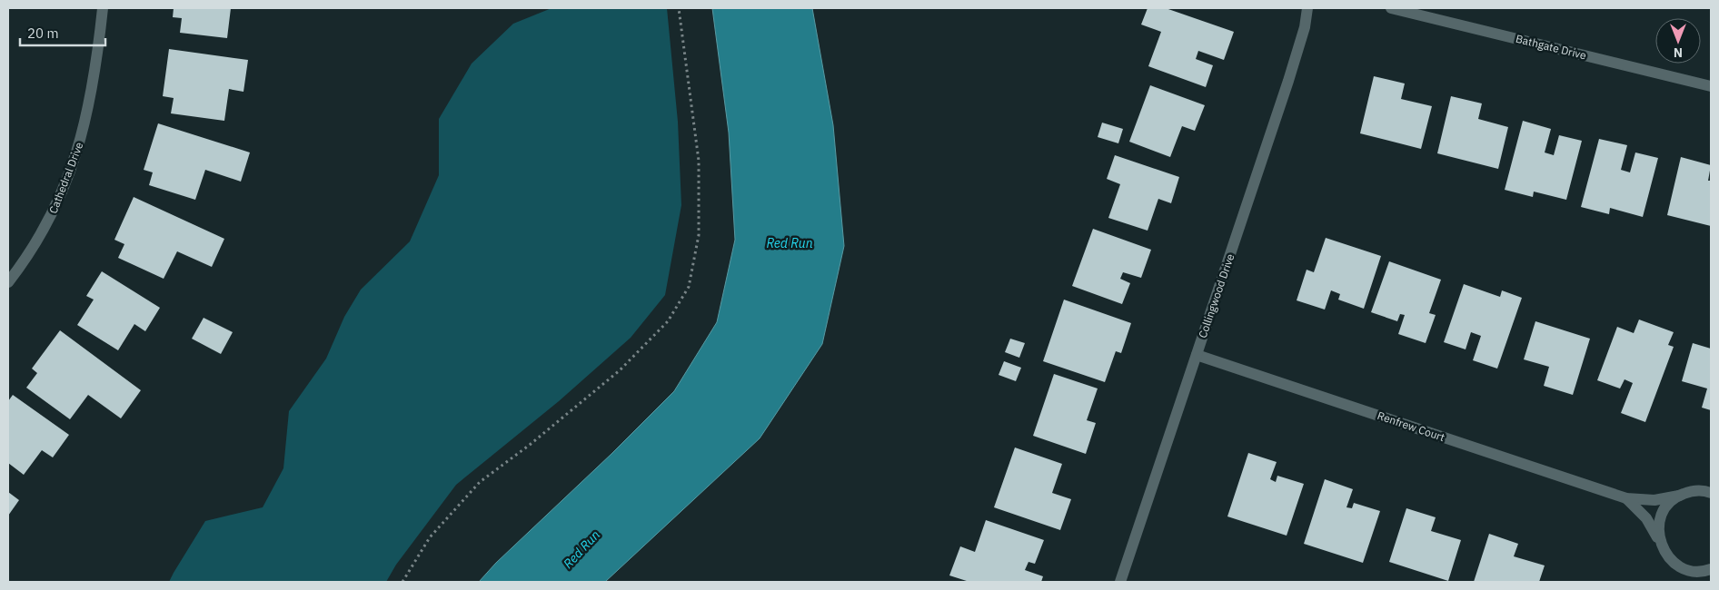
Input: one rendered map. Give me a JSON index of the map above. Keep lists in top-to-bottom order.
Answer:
{
  "streets": {
    "street": [
      "Bathgate Drive",
      "Cathedral Drive",
      "Collingwood Drive",
      "Renfrew Court"
    ]
  },
  "crossings": [
    ["Collingwood Drive", "Renfrew Court"]
  ],
  "water": ["Red Run"],
  "scale_bar": "20 m",
  "north": "bottom"
}
